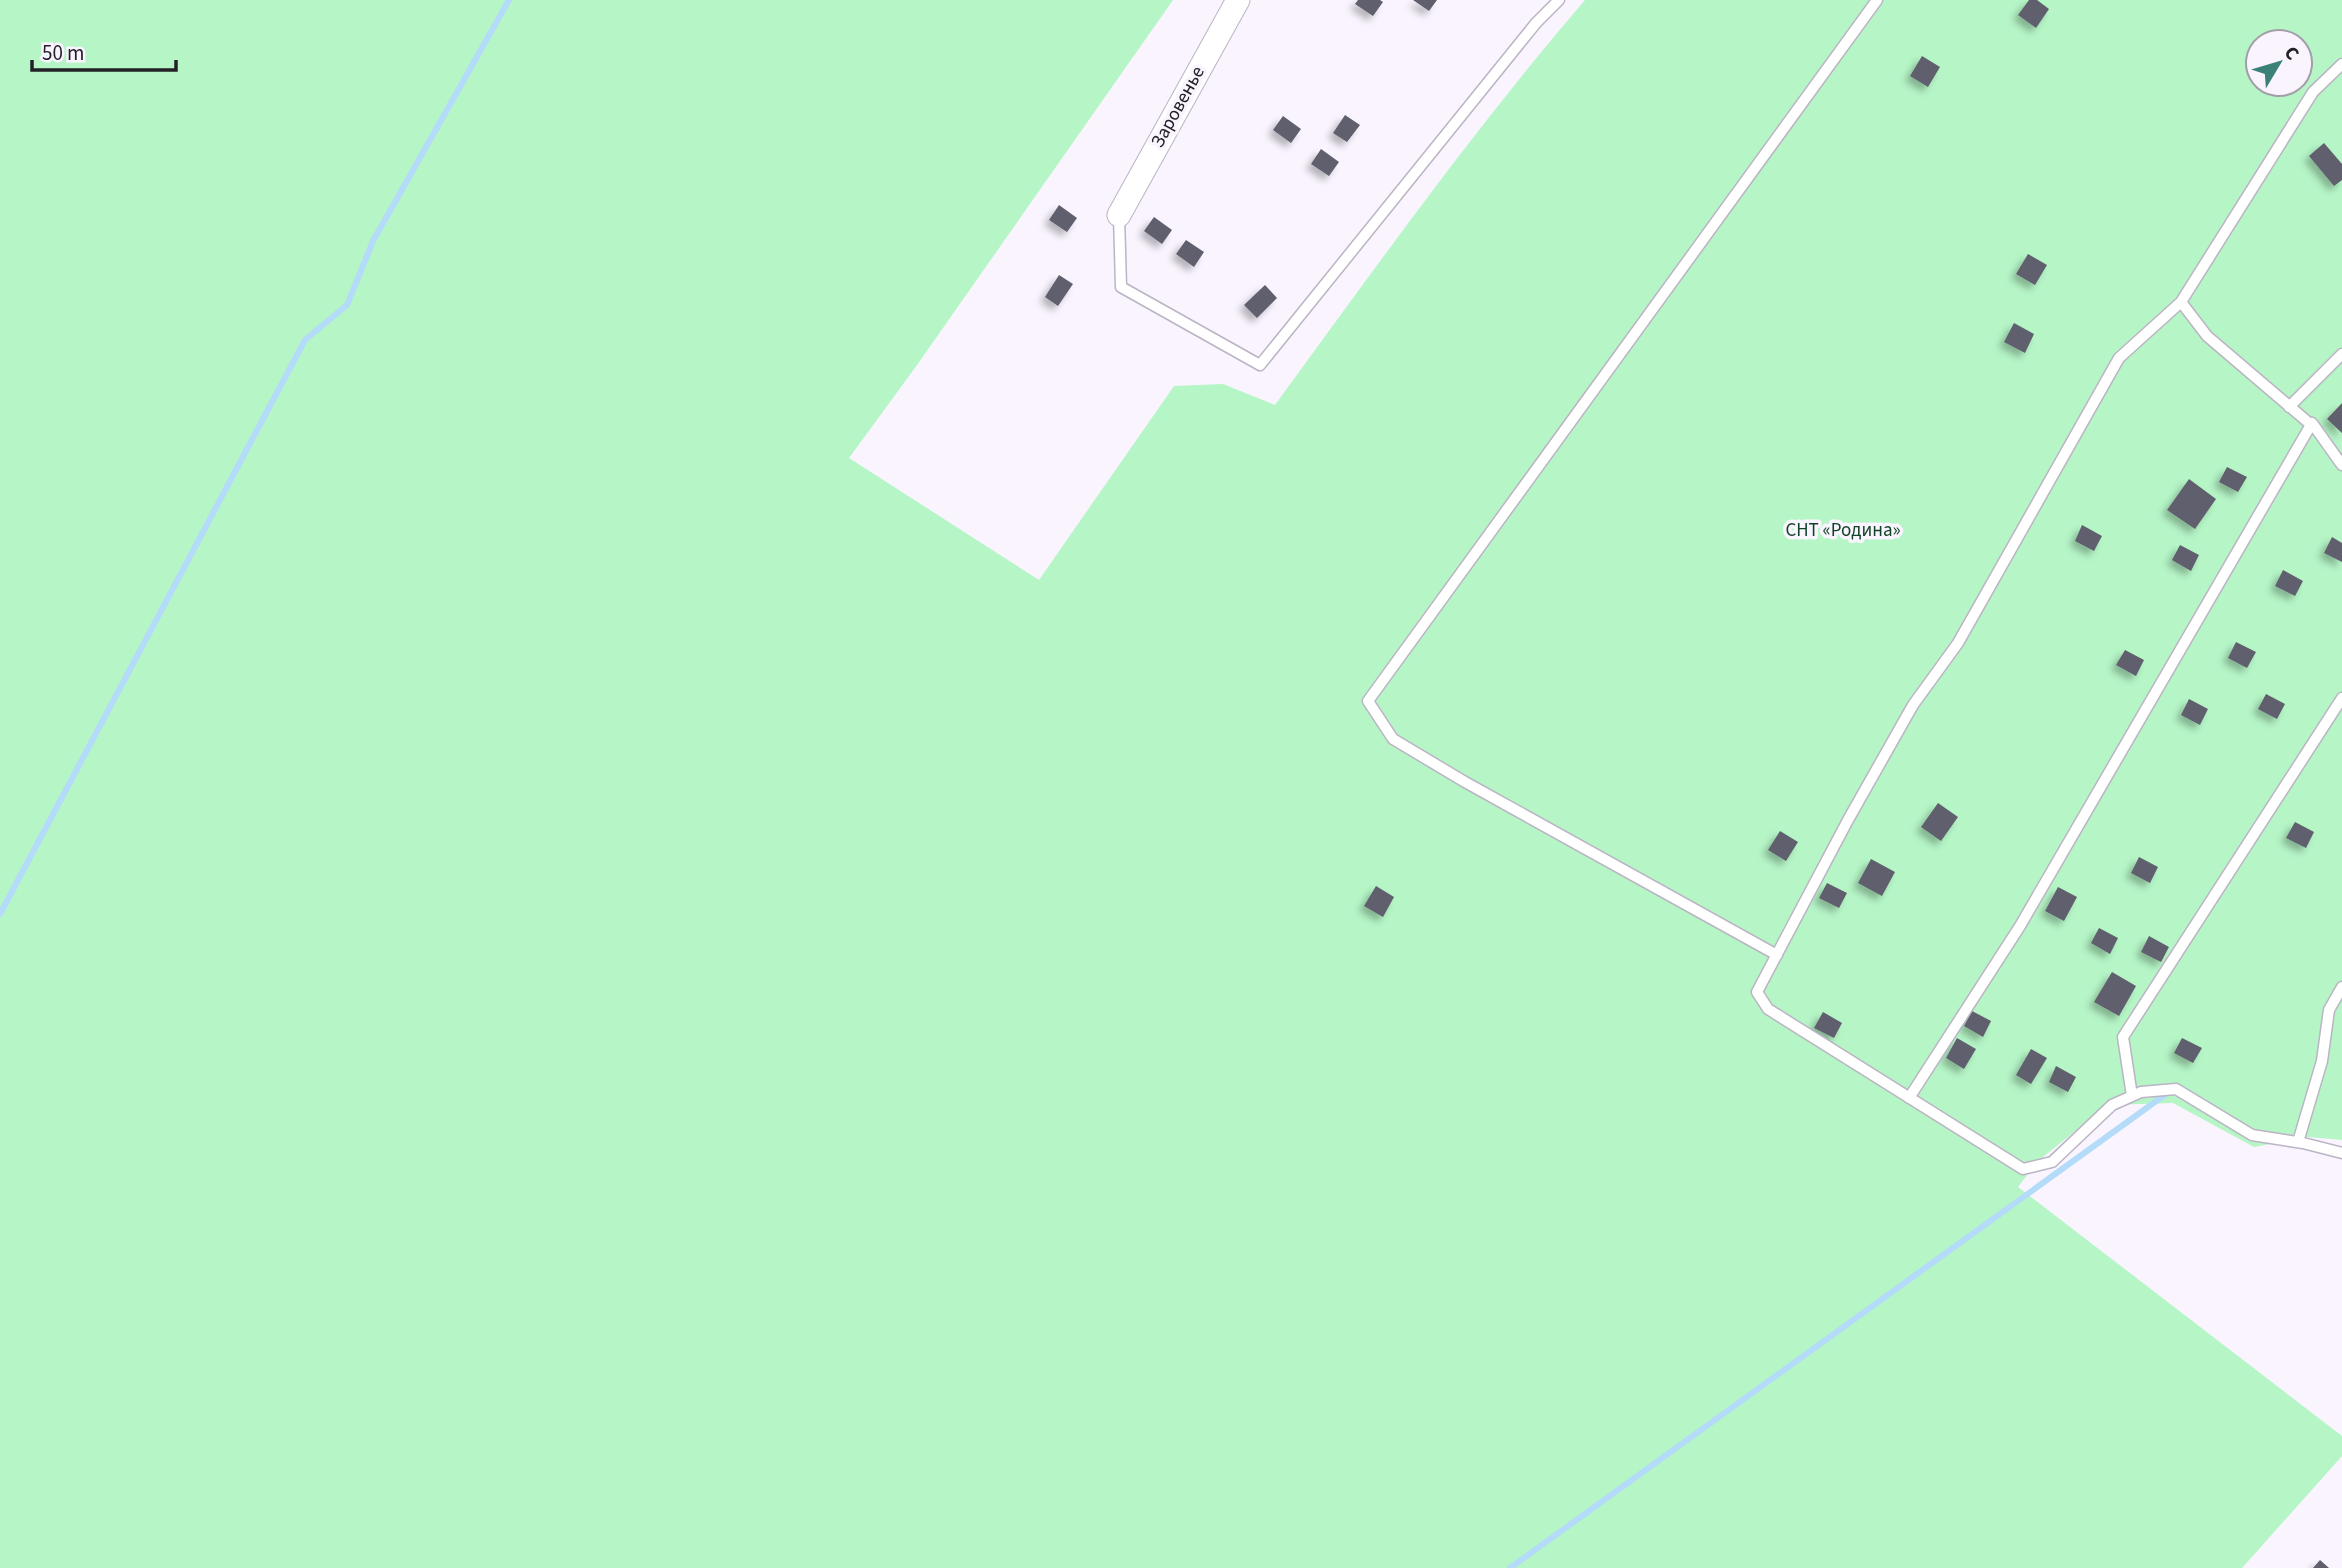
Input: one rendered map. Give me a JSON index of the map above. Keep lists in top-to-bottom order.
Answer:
{
  "streets": {
    "street": ["Заровенье"]
  },
  "parks": ["СНТ «Родина»"],
  "scale_bar": "50 m",
  "north": "top right"
}
